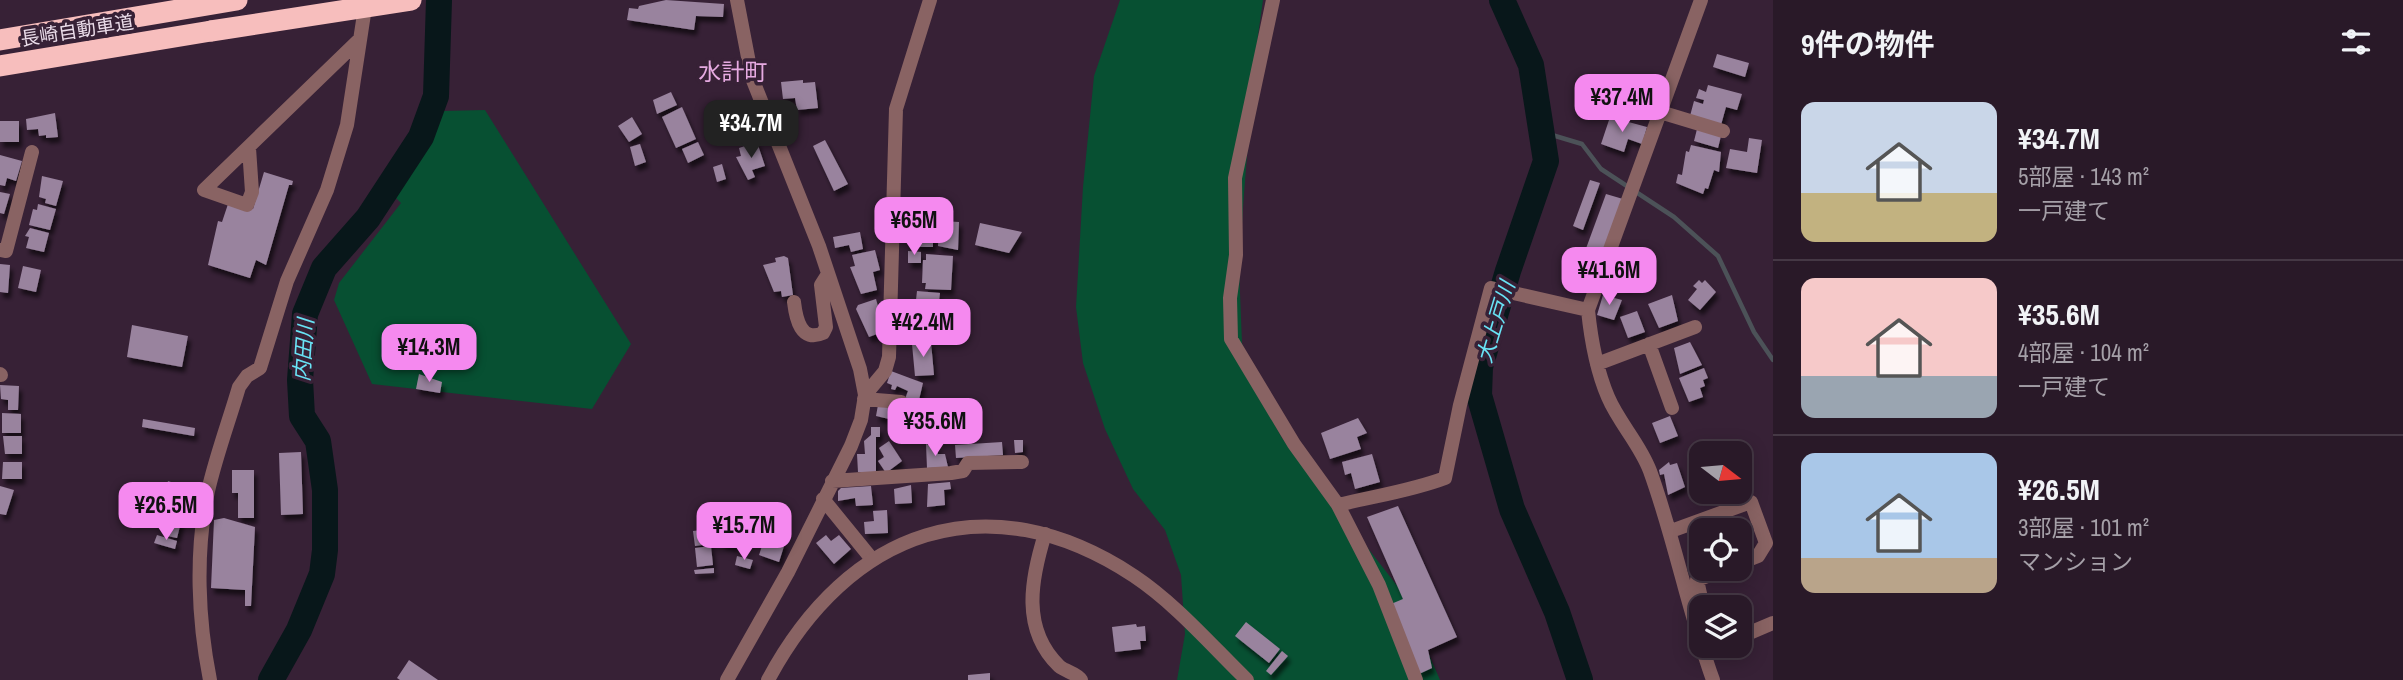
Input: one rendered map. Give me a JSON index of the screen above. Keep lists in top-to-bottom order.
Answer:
{
  "streets": {
    "highway": ["長崎自動車道"]
  },
  "districts": ["水計町"],
  "water": ["大上戸川", "内田川"],
  "north": "right",
  "page": {
    "heading": "9件の物件",
    "price": [
      "¥37.4M",
      "¥34.7M",
      "¥65M",
      "¥41.6M",
      "¥42.4M",
      "¥14.3M",
      "¥35.6M",
      "¥26.5M",
      "¥15.7M"
    ],
    "list": [
      {
        "name": "¥34.7M",
        "note": "5部屋 · 143 m² · 一戸建て"
      },
      {
        "name": "¥35.6M",
        "note": "4部屋 · 104 m² · 一戸建て"
      },
      {
        "name": "¥26.5M",
        "note": "3部屋 · 101 m² · マンション"
      }
    ]
  }
}
